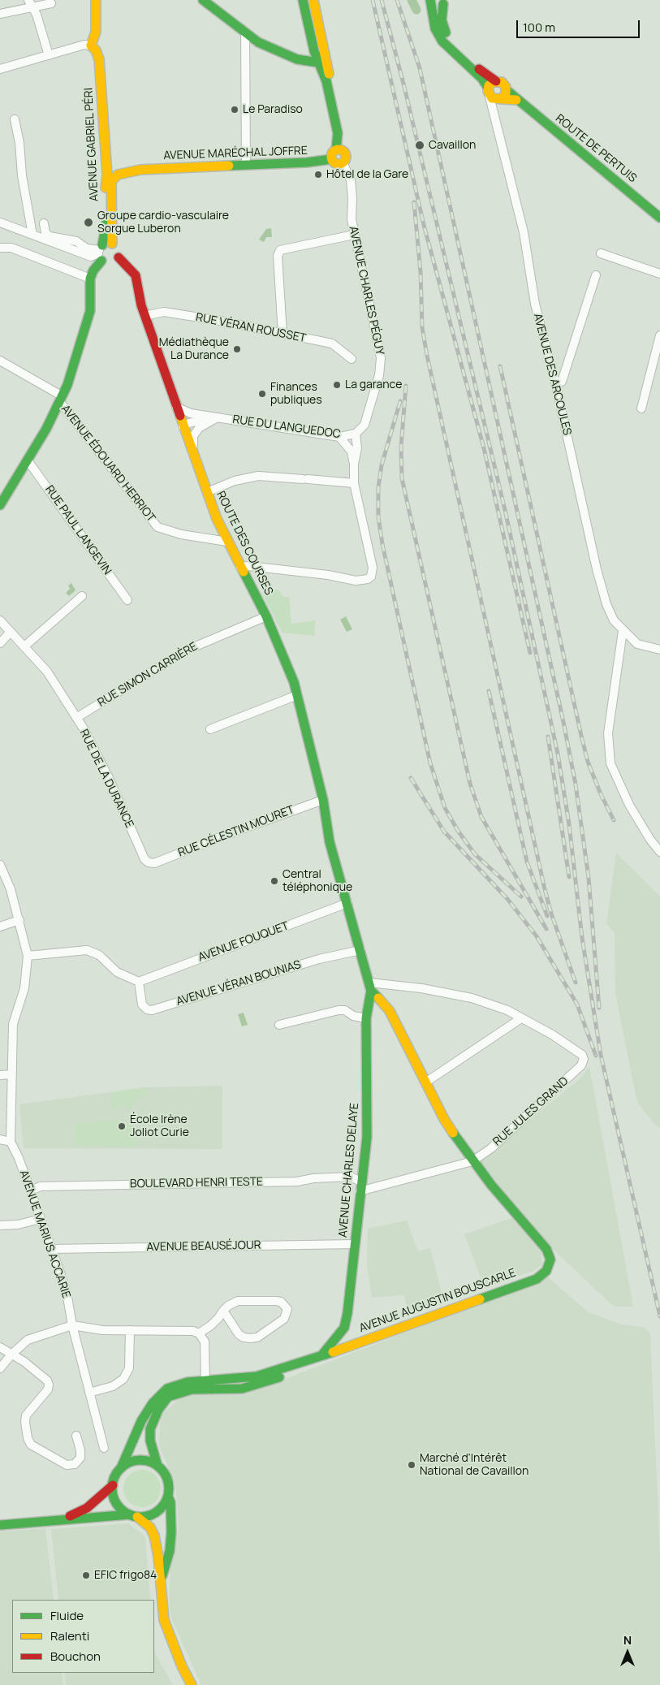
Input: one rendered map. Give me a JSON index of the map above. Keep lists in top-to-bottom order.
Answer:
{
  "streets": {
    "street": [
      "AVENUE GABRIEL PÉRI",
      "ROUTE DE PERTUIS",
      "AVENUE MARÉCHAL JOFFRE",
      "AVENUE CHARLES PÉGUY",
      "RUE VÉRAN ROUSSET",
      "AVENUE DES ARCOULES",
      "RUE DU LANGUEDOC",
      "AVENUE ÉDOUARD HERRIOT",
      "RUE PAUL LANGEVIN",
      "ROUTE DES COURSES",
      "RUE SIMON CARRIÈRE",
      "RUE DE LA DURANCE",
      "RUE CÉLESTIN MOURET",
      "AVENUE FOUQUET",
      "AVENUE VÉRAN BOUNIAS",
      "RUE JULES GRAND",
      "AVENUE CHARLES DELAYE",
      "BOULEVARD HENRI TESTE",
      "AVENUE MARIUS ACCARIE",
      "AVENUE BEAUSÉJOUR",
      "AVENUE AUGUSTIN BOUSCARLE"
    ]
  },
  "crossings": [
    ["AVENUE GABRIEL PÉRI", "AVENUE MARÉCHAL JOFFRE"],
    ["AVENUE GABRIEL PÉRI", "ROUTE DES COURSES"],
    ["ROUTE DE PERTUIS", "AVENUE DES ARCOULES"],
    ["AVENUE MARÉCHAL JOFFRE", "AVENUE CHARLES PÉGUY"],
    ["AVENUE CHARLES PÉGUY", "RUE DU LANGUEDOC"],
    ["RUE VÉRAN ROUSSET", "ROUTE DES COURSES"],
    ["RUE DU LANGUEDOC", "ROUTE DES COURSES"],
    ["AVENUE ÉDOUARD HERRIOT", "ROUTE DES COURSES"],
    ["ROUTE DES COURSES", "RUE SIMON CARRIÈRE"],
    ["ROUTE DES COURSES", "RUE CÉLESTIN MOURET"],
    ["ROUTE DES COURSES", "AVENUE FOUQUET"],
    ["ROUTE DES COURSES", "AVENUE VÉRAN BOUNIAS"],
    ["ROUTE DES COURSES", "AVENUE CHARLES DELAYE"],
    ["RUE SIMON CARRIÈRE", "RUE DE LA DURANCE"],
    ["RUE DE LA DURANCE", "RUE CÉLESTIN MOURET"],
    ["AVENUE FOUQUET", "AVENUE VÉRAN BOUNIAS"],
    ["RUE JULES GRAND", "AVENUE CHARLES DELAYE"],
    ["RUE JULES GRAND", "AVENUE AUGUSTIN BOUSCARLE"],
    ["AVENUE CHARLES DELAYE", "BOULEVARD HENRI TESTE"],
    ["AVENUE CHARLES DELAYE", "AVENUE BEAUSÉJOUR"],
    ["AVENUE CHARLES DELAYE", "AVENUE AUGUSTIN BOUSCARLE"],
    ["BOULEVARD HENRI TESTE", "AVENUE MARIUS ACCARIE"],
    ["AVENUE MARIUS ACCARIE", "AVENUE BEAUSÉJOUR"]
  ],
  "places": [
    "Le Paradiso",
    "Cavaillon",
    "Hôtel de la Gare",
    "Groupe cardio-vasculaire Sorgue Luberon",
    "Médiathèque La Durance",
    "La garance",
    "Finances publiques",
    "Central téléphonique",
    "École Irène Joliot Curie",
    "Marché d'Intérêt National de Cavaillon",
    "EFIC frigo84"
  ],
  "legend": ["Fluide", "Ralenti", "Bouchon"],
  "scale_bar": "100 m",
  "north": "top"
}
